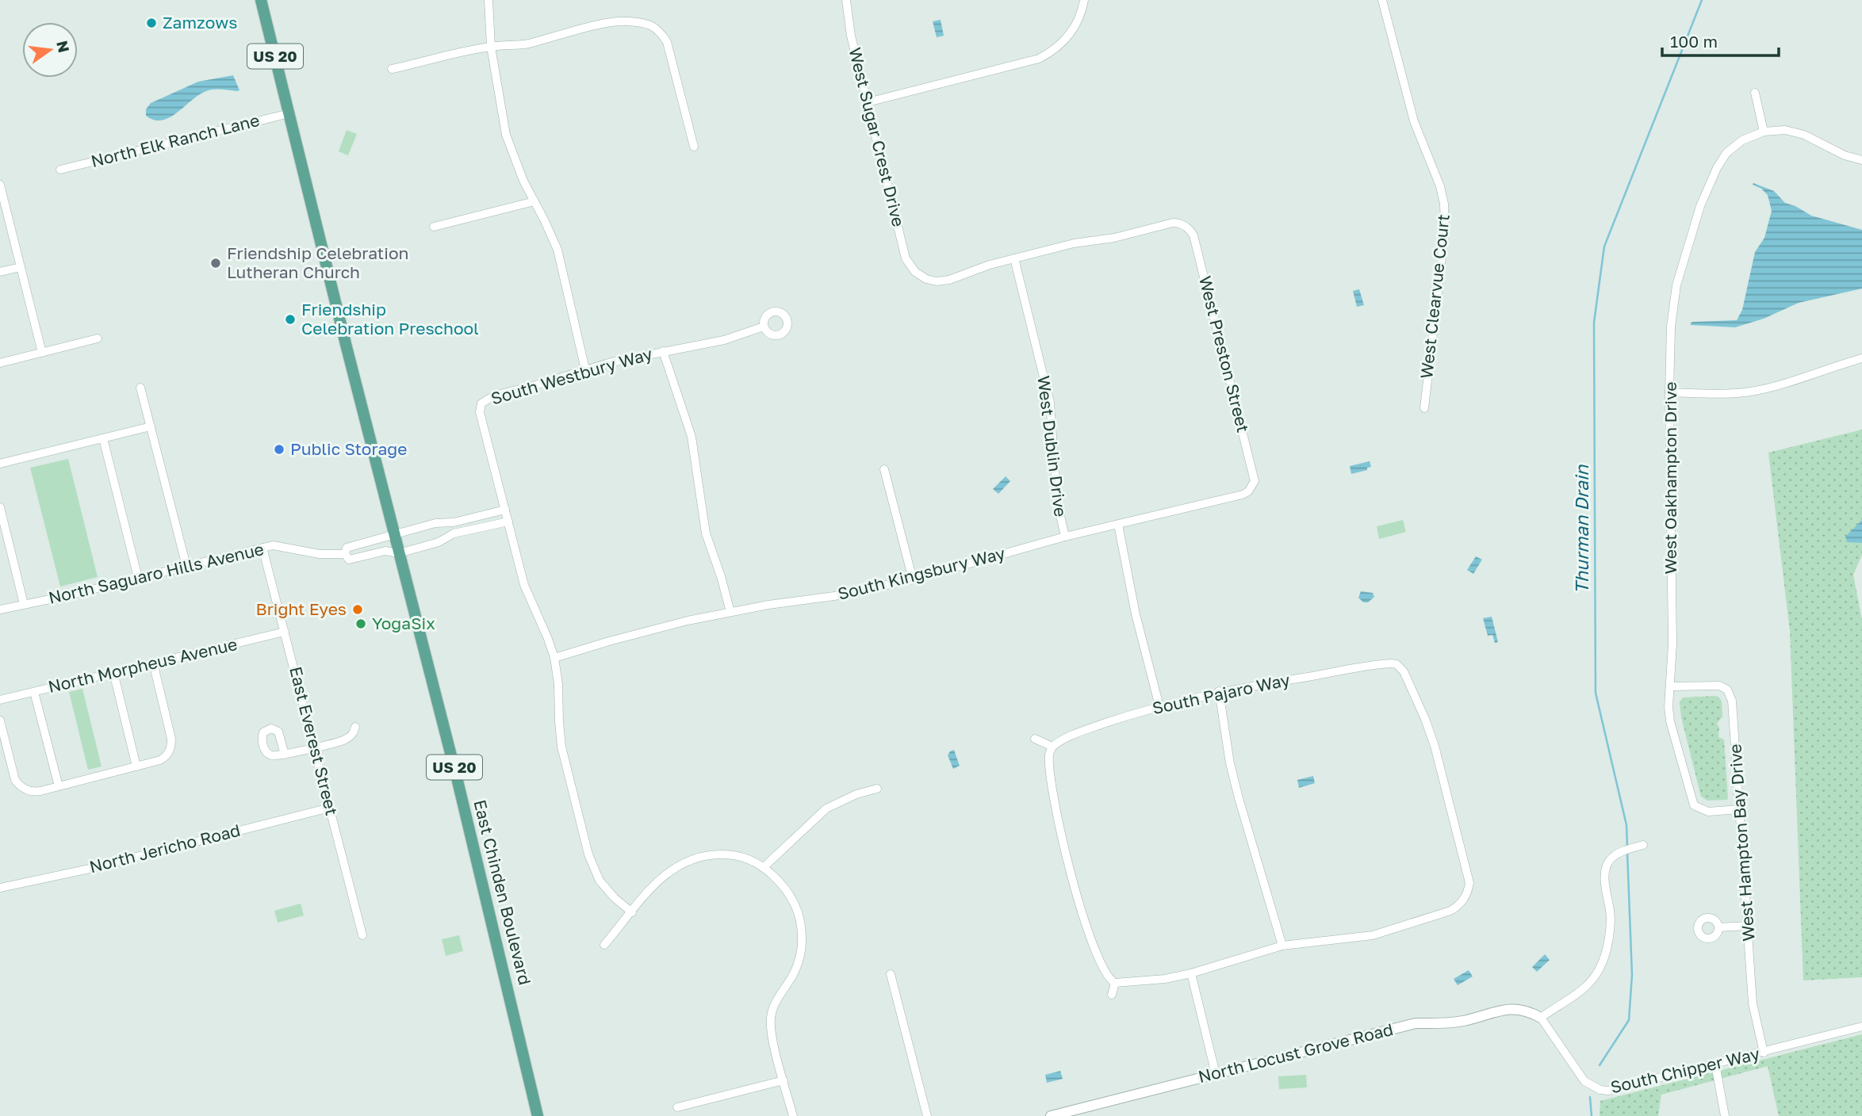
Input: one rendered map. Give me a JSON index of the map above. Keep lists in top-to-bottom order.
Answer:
{
  "streets": {
    "main road": ["US 20", "East Chinden Boulevard"],
    "street": [
      "West Sugar Crest Drive",
      "North Elk Ranch Lane",
      "West Clearvue Court",
      "West Preston Street",
      "South Westbury Way",
      "West Dublin Drive",
      "West Oakhampton Drive",
      "North Saguaro Hills Avenue",
      "South Kingsbury Way",
      "North Morpheus Avenue",
      "South Pajaro Way",
      "East Everest Street",
      "West Hampton Bay Drive",
      "North Jericho Road",
      "North Locust Grove Road",
      "South Chipper Way"
    ]
  },
  "crossings": [
    ["West Sugar Crest Drive", "West Preston Street"],
    ["West Sugar Crest Drive", "West Dublin Drive"],
    ["North Elk Ranch Lane", "East Chinden Boulevard"],
    ["West Preston Street", "West Dublin Drive"],
    ["West Preston Street", "South Kingsbury Way"],
    ["West Dublin Drive", "South Kingsbury Way"],
    ["West Oakhampton Drive", "West Hampton Bay Drive"],
    ["North Saguaro Hills Avenue", "East Everest Street"],
    ["North Saguaro Hills Avenue", "East Chinden Boulevard"],
    ["North Morpheus Avenue", "East Everest Street"],
    ["East Everest Street", "North Jericho Road"],
    ["West Hampton Bay Drive", "South Chipper Way"],
    ["North Locust Grove Road", "South Chipper Way"]
  ],
  "water": ["Thurman Drain"],
  "places": [
    "Zamzows",
    "Friendship Celebration Lutheran Church",
    "Friendship Celebration Preschool",
    "Public Storage",
    "Bright Eyes",
    "YogaSix"
  ],
  "scale_bar": "100 m",
  "north": "right"
}
